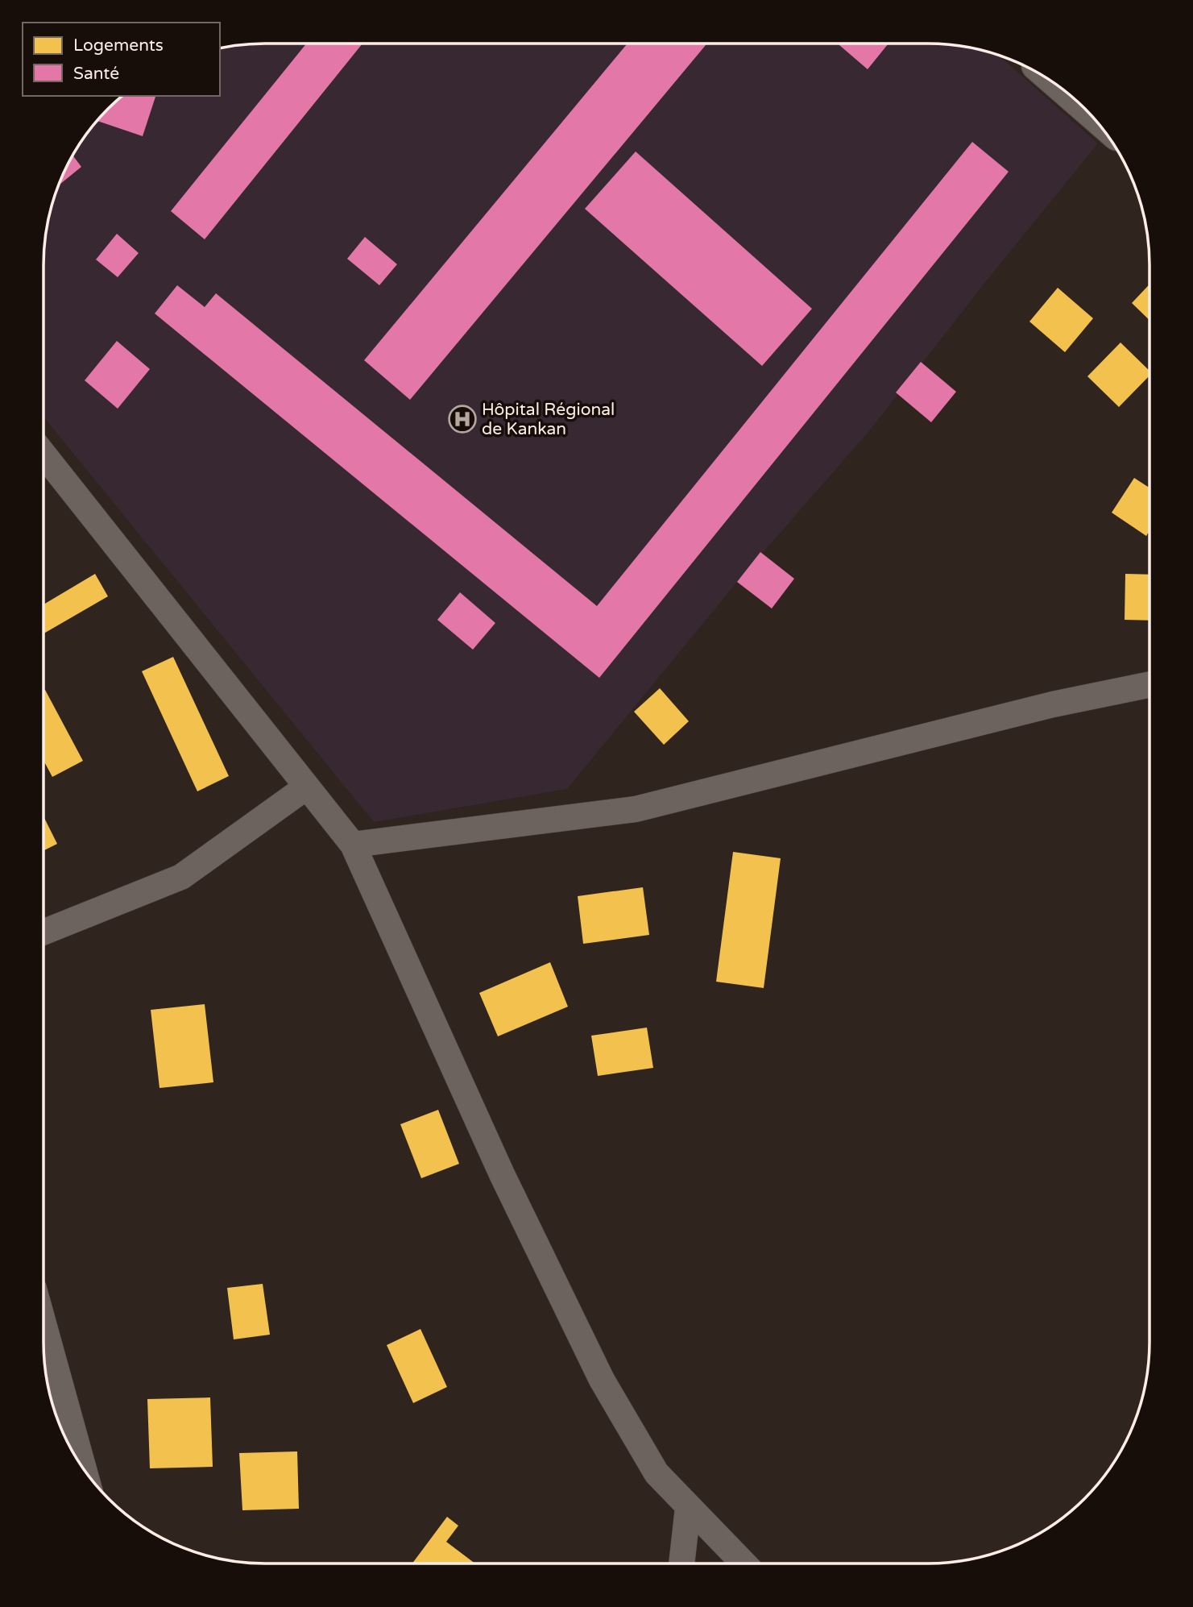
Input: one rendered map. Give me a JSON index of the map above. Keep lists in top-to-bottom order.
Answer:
{
  "places": {
    "hospital": ["Hôpital Régional de Kankan"]
  },
  "legend": ["Logements", "Santé"]
}
